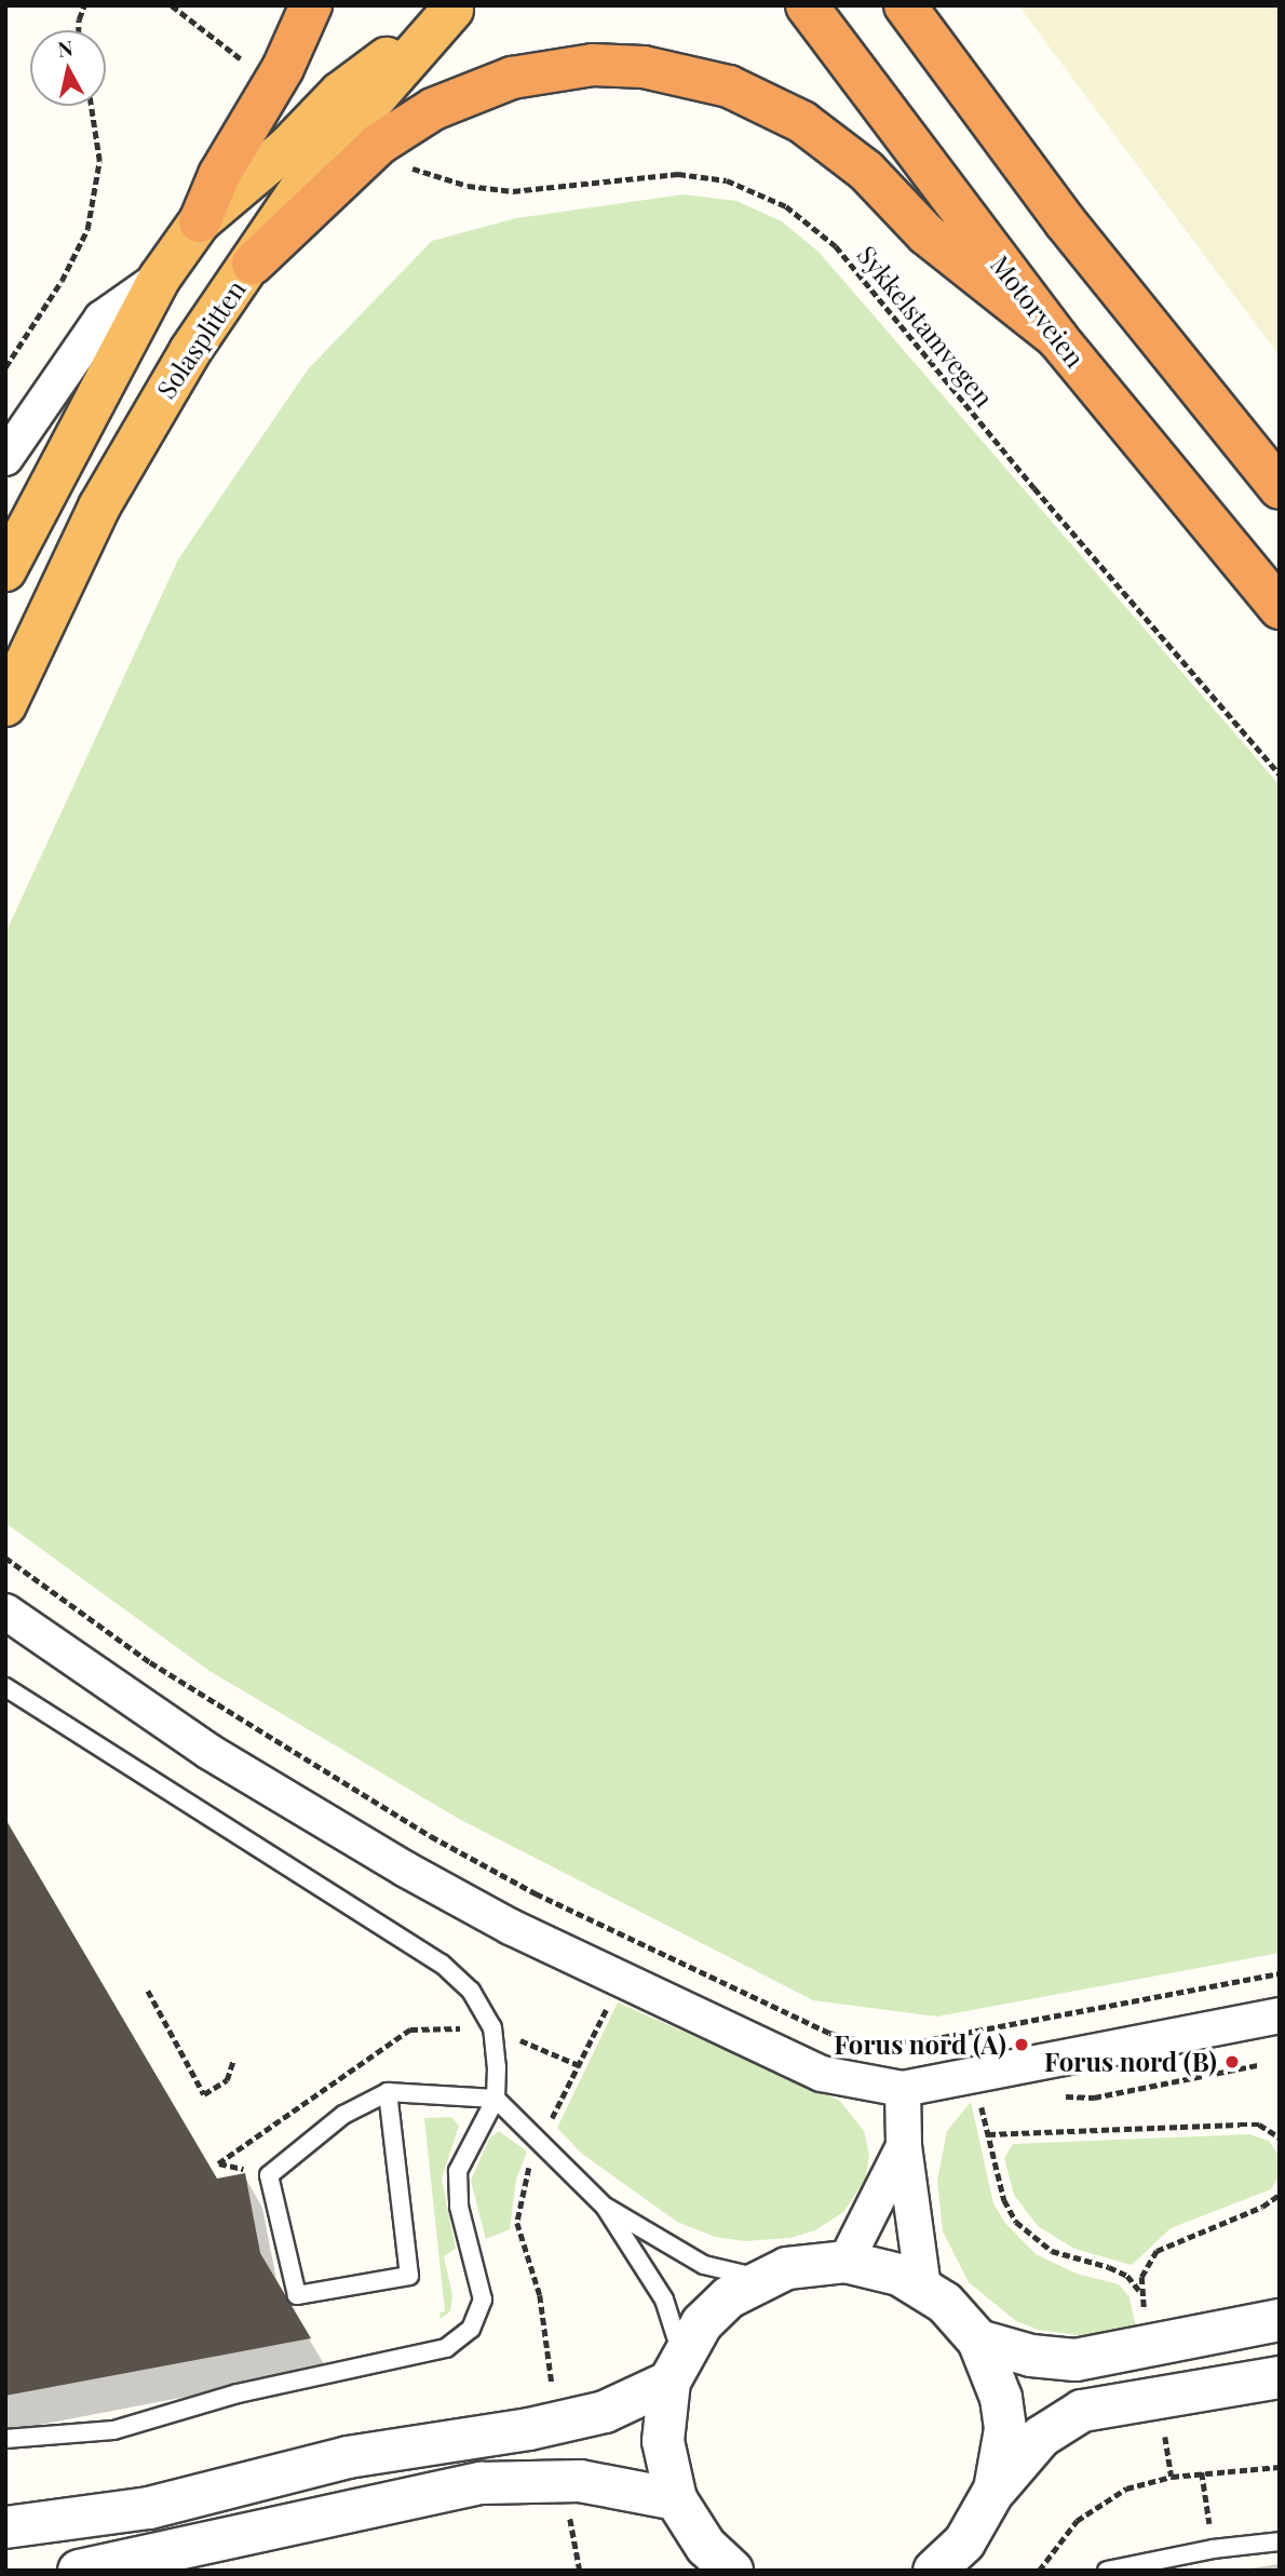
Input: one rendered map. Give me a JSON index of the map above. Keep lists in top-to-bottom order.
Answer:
{
  "streets": {
    "highway": ["Motorveien", "Solasplitten"],
    "path": ["Sykkelstamvegen"]
  },
  "places": ["Forus nord (A)", "Forus nord (B)"],
  "north": "top"
}
